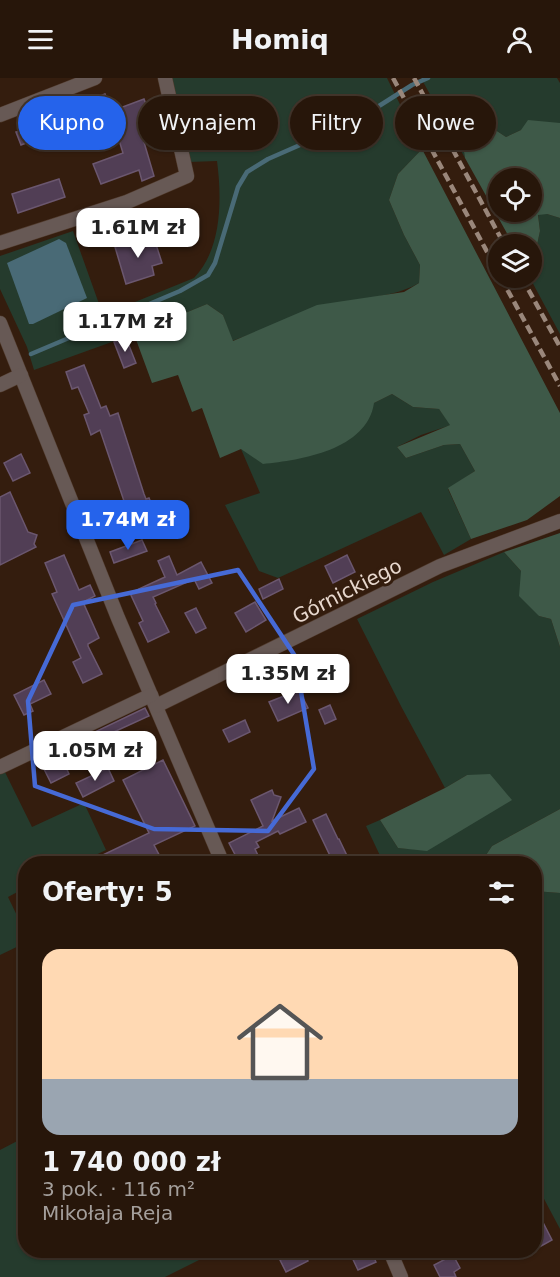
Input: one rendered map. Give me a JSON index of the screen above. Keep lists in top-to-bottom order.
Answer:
{
  "streets": {
    "street": ["Górnickiego"]
  },
  "page": {
    "header": "Homiq",
    "chip": [
      "Kupno",
      "Wynajem",
      "Filtry",
      "Nowe"
    ],
    "price": [
      "1.61M zł",
      "1.17M zł",
      "1.74M zł",
      "1.35M zł",
      "1.05M zł"
    ],
    "heading": "Oferty: 5",
    "list": [
      {
        "name": "1 740 000 zł",
        "note": "3 pok. · 116 m² · Mikołaja Reja"
      }
    ]
  }
}
